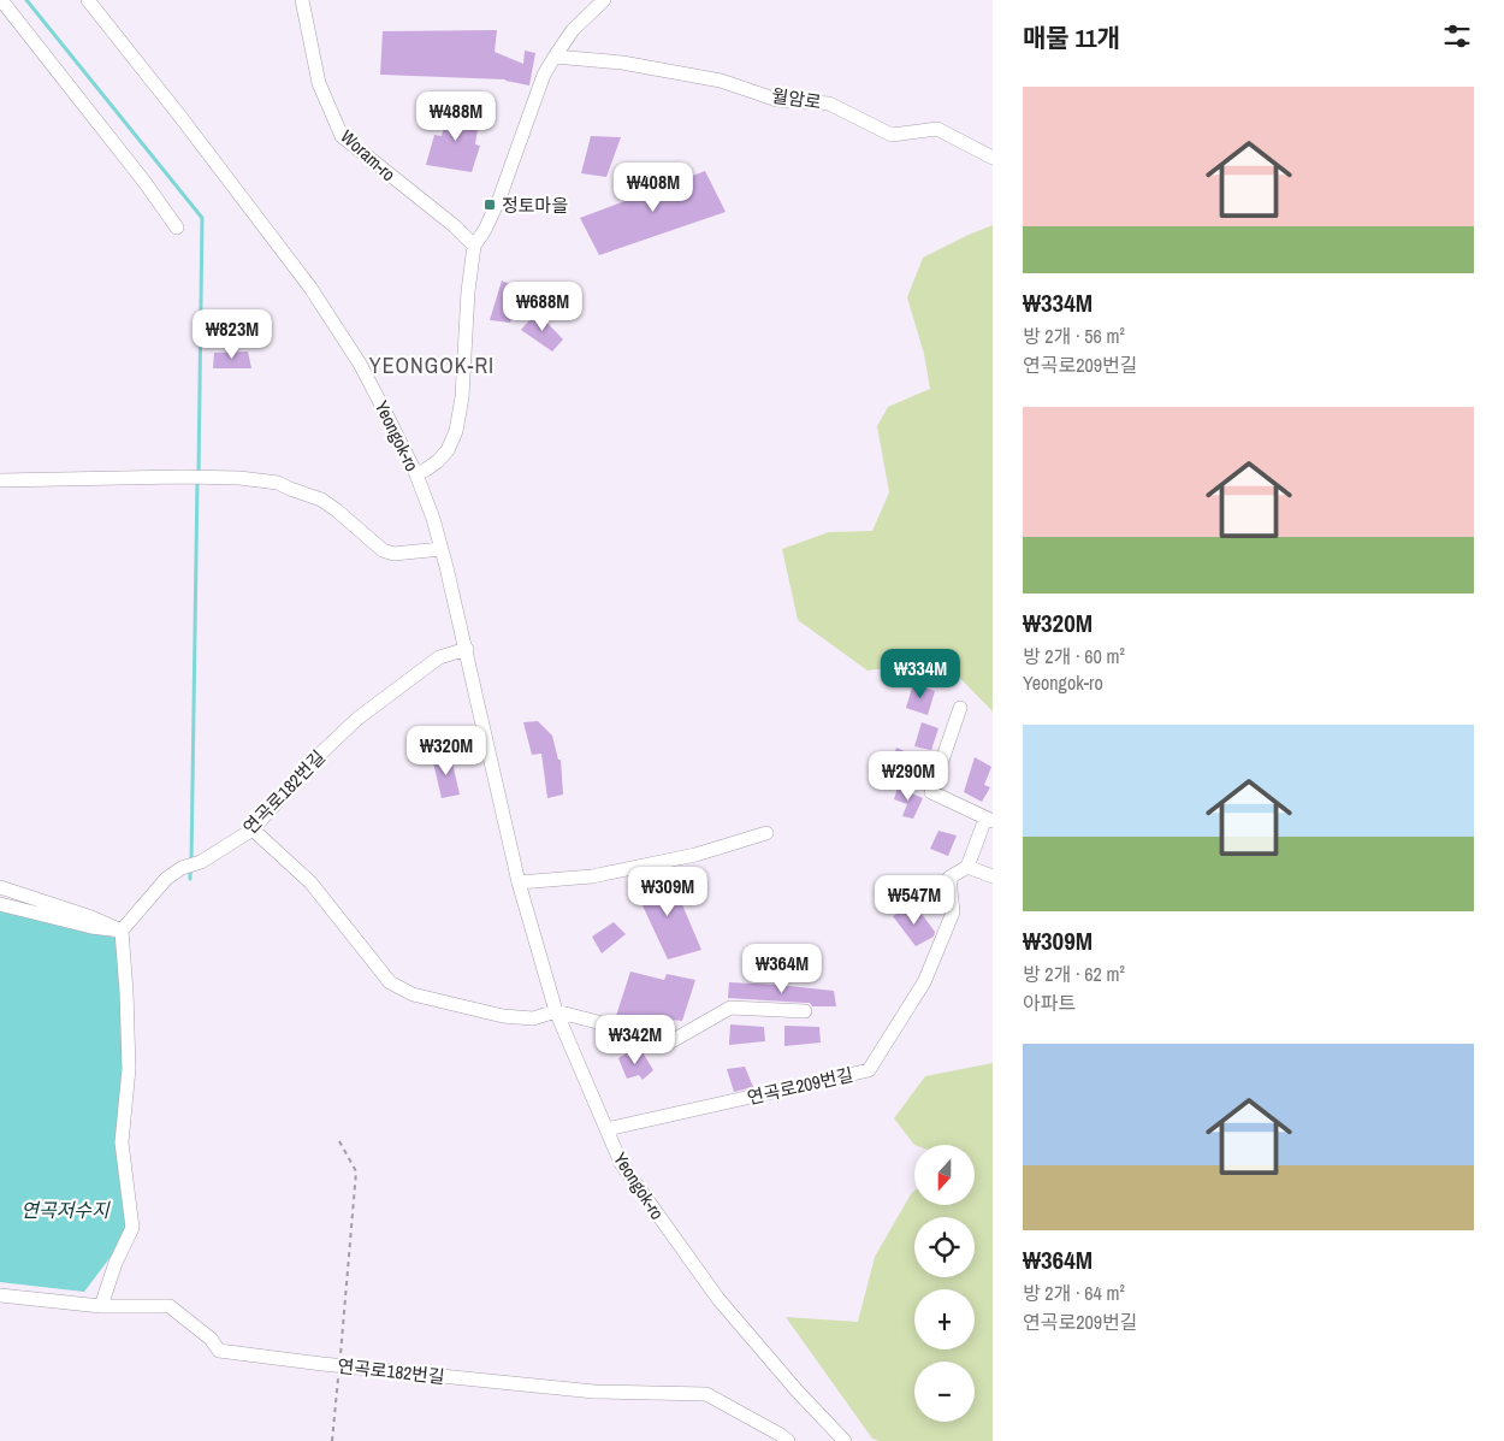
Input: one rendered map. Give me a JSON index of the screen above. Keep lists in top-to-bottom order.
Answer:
{
  "streets": {
    "street": [
      "월암로",
      "Woram-ro",
      "Yeongok-ro",
      "연곡로182번길",
      "연곡로209번길"
    ]
  },
  "crossings": [
    ["Yeongok-ro", "연곡로182번길"],
    ["Yeongok-ro", "연곡로209번길"]
  ],
  "districts": ["YEONGOK-RI"],
  "water": ["연곡저수지"],
  "places": {
    "transit": ["정토마을"]
  },
  "north": "bottom",
  "page": {
    "heading": "매물 11개",
    "list": [
      {
        "name": "₩334M",
        "note": "방 2개 · 56 m² · 연곡로209번길"
      },
      {
        "name": "₩320M",
        "note": "방 2개 · 60 m² · Yeongok-ro"
      },
      {
        "name": "₩309M",
        "note": "방 2개 · 62 m² · 아파트"
      },
      {
        "name": "₩364M",
        "note": "방 2개 · 64 m² · 연곡로209번길"
      }
    ],
    "price": [
      "₩488M",
      "₩408M",
      "₩688M",
      "₩823M",
      "₩334M",
      "₩320M",
      "₩290M",
      "₩309M",
      "₩547M",
      "₩364M",
      "₩342M"
    ],
    "map_buttons": ["+", "−"]
  }
}
